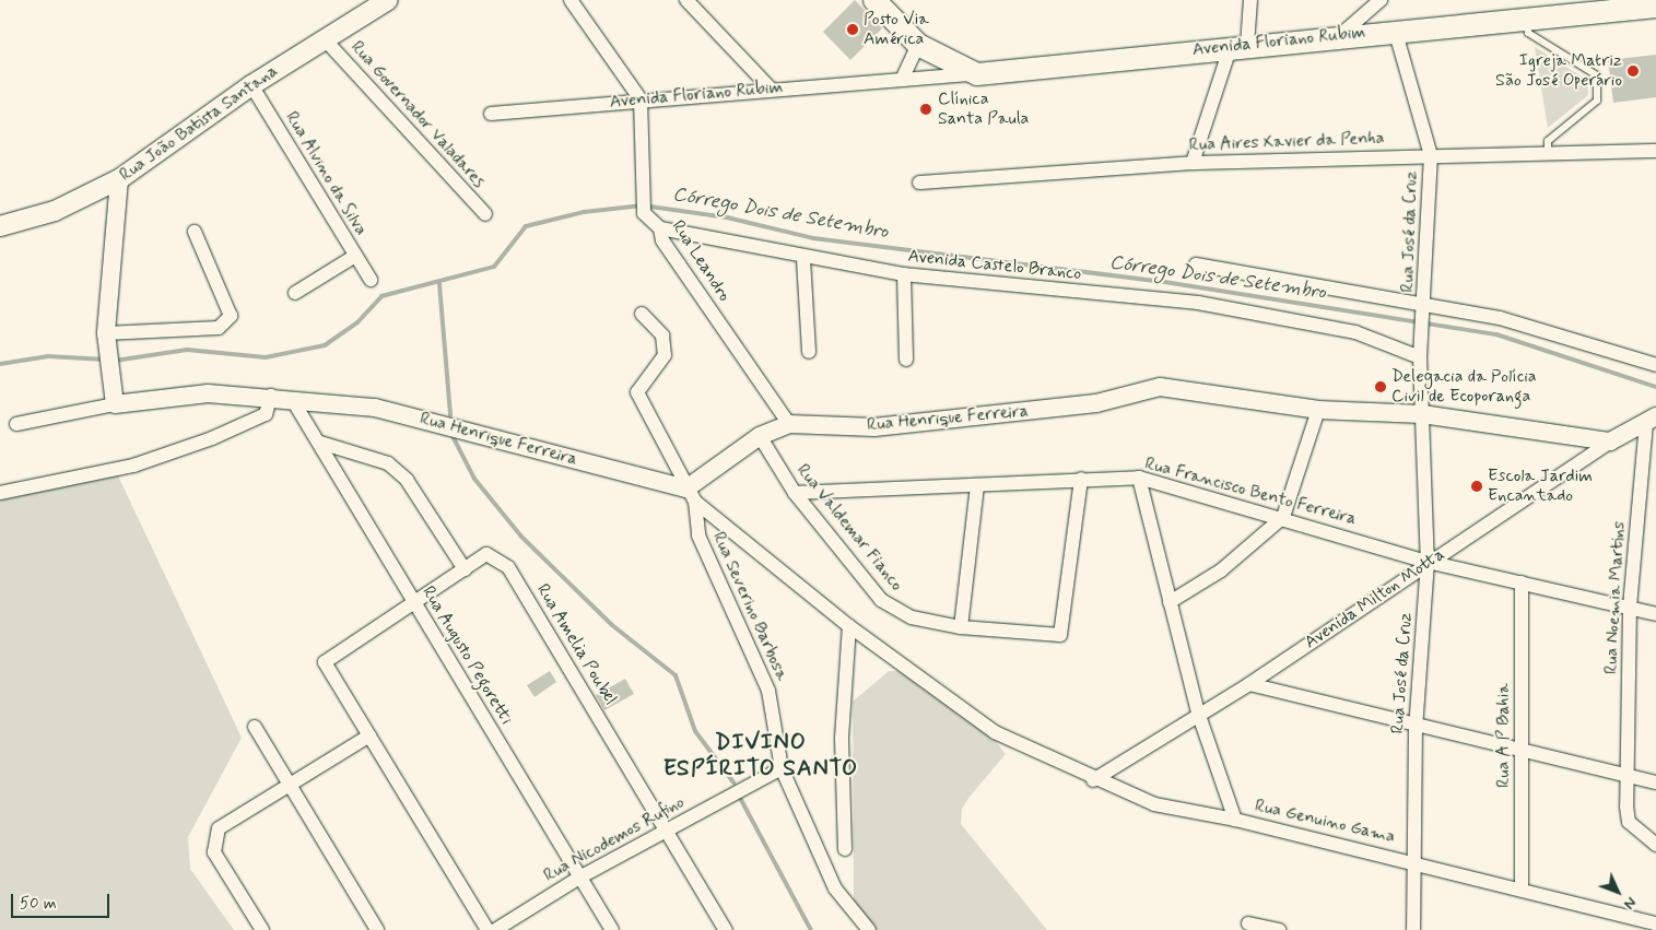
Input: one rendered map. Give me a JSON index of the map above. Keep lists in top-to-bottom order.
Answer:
{
  "streets": {
    "main road": ["Avenida Floriano Rubim", "Rua João Batista Santana"],
    "street": [
      "Rua Governador Valadares",
      "Rua Aires Xavier da Penha",
      "Rua Alvino da Silva",
      "Rua José da Cruz",
      "Rua Leandro",
      "Avenida Castelo Branco",
      "Rua Henrique Ferreira",
      "Rua Francisco Bento Ferreira",
      "Rua Valdemar Fianco",
      "Rua Noemia Martins",
      "Avenida Milton Motta",
      "Rua Severino Barbosa",
      "Rua Amelia Poubel",
      "Rua Augusto Pegoretti",
      "Rua A P Bahia",
      "Rua Genuino Gama",
      "Rua Nicodemos Rufino"
    ]
  },
  "crossings": [
    ["Avenida Floriano Rubim", "Rua José da Cruz"],
    ["Avenida Floriano Rubim", "Rua Leandro"],
    ["Rua Governador Valadares", "Rua João Batista Santana"],
    ["Rua João Batista Santana", "Rua Alvino da Silva"],
    ["Rua Aires Xavier da Penha", "Rua José da Cruz"],
    ["Rua José da Cruz", "Avenida Castelo Branco"],
    ["Rua José da Cruz", "Rua Henrique Ferreira"],
    ["Rua José da Cruz", "Rua Francisco Bento Ferreira"],
    ["Rua José da Cruz", "Avenida Milton Motta"],
    ["Rua José da Cruz", "Rua Genuino Gama"],
    ["Rua Leandro", "Avenida Castelo Branco"],
    ["Rua Leandro", "Rua Henrique Ferreira"],
    ["Rua Henrique Ferreira", "Rua Valdemar Fianco"],
    ["Rua Henrique Ferreira", "Avenida Milton Motta"],
    ["Rua Henrique Ferreira", "Rua Severino Barbosa"],
    ["Rua Henrique Ferreira", "Rua Augusto Pegoretti"],
    ["Rua Francisco Bento Ferreira", "Rua Valdemar Fianco"],
    ["Rua Francisco Bento Ferreira", "Rua Noemia Martins"],
    ["Rua Francisco Bento Ferreira", "Avenida Milton Motta"],
    ["Rua Francisco Bento Ferreira", "Rua A P Bahia"],
    ["Rua Francisco Bento Ferreira", "Rua Genuino Gama"],
    ["Rua Noemia Martins", "Avenida Milton Motta"],
    ["Avenida Milton Motta", "Rua Genuino Gama"],
    ["Rua Severino Barbosa", "Rua Nicodemos Rufino"],
    ["Rua Amelia Poubel", "Rua Augusto Pegoretti"],
    ["Rua Amelia Poubel", "Rua Nicodemos Rufino"],
    ["Rua Augusto Pegoretti", "Rua Nicodemos Rufino"],
    ["Rua A P Bahia", "Rua Genuino Gama"]
  ],
  "districts": ["DIVINO ESPÍRITO SANTO"],
  "water": ["Córrego Dois de Setembro"],
  "places": [
    "Posto Via América",
    "Igreja Matriz São José Operário",
    "Clínica Santa Paula",
    "Delegacia da Polícia Civil de Ecoporanga",
    "Escola Jardim Encantado"
  ],
  "scale_bar": "50 m",
  "north": "bottom right"
}
